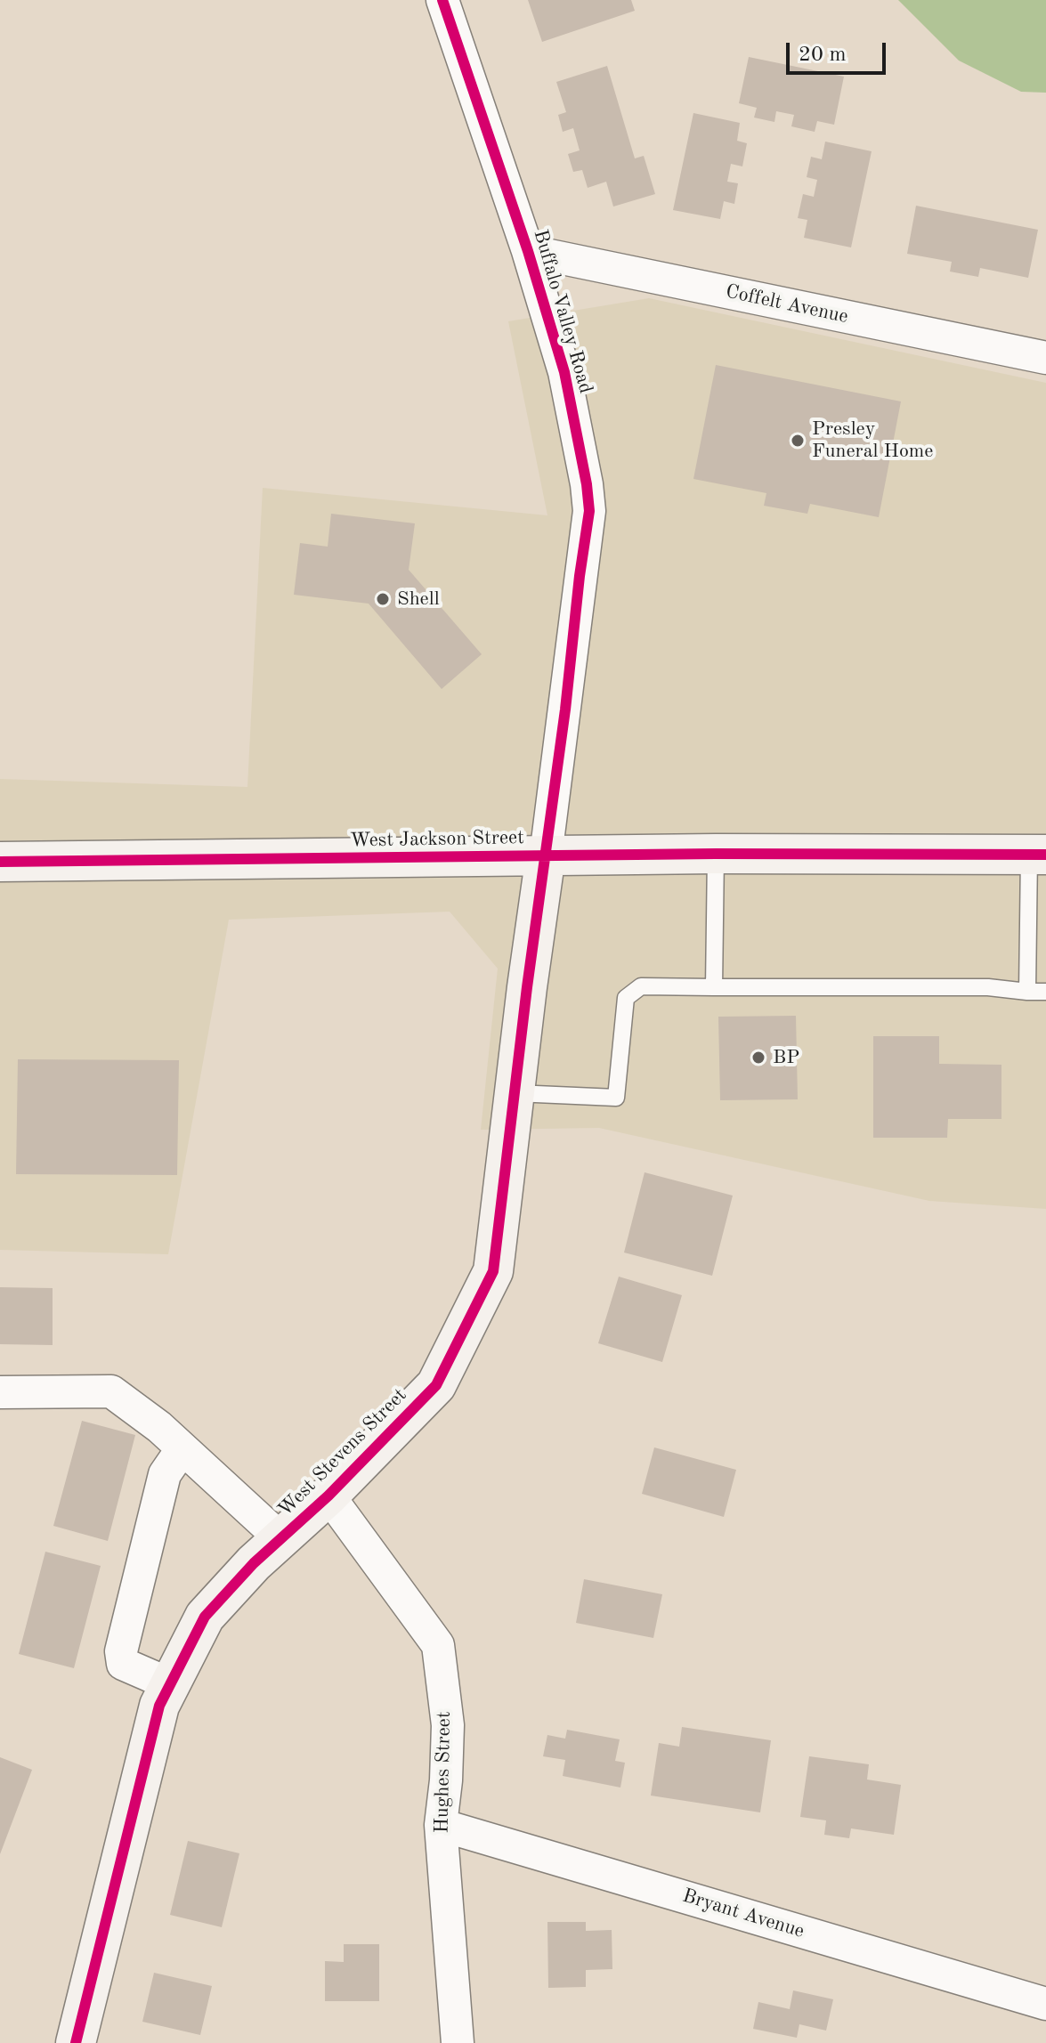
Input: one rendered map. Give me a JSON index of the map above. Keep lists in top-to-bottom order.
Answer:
{
  "streets": {
    "street": [
      "Coffelt Avenue",
      "Buffalo Valley Road",
      "West Jackson Street",
      "West Stevens Street",
      "Hughes Street",
      "Bryant Avenue"
    ]
  },
  "crossings": [
    ["Coffelt Avenue", "Buffalo Valley Road"],
    ["Buffalo Valley Road", "West Jackson Street"],
    ["Buffalo Valley Road", "West Stevens Street"],
    ["West Jackson Street", "West Stevens Street"],
    ["West Stevens Street", "Hughes Street"],
    ["Hughes Street", "Bryant Avenue"]
  ],
  "places": ["Presley Funeral Home", "Shell", "BP"],
  "scale_bar": "20 m"
}
